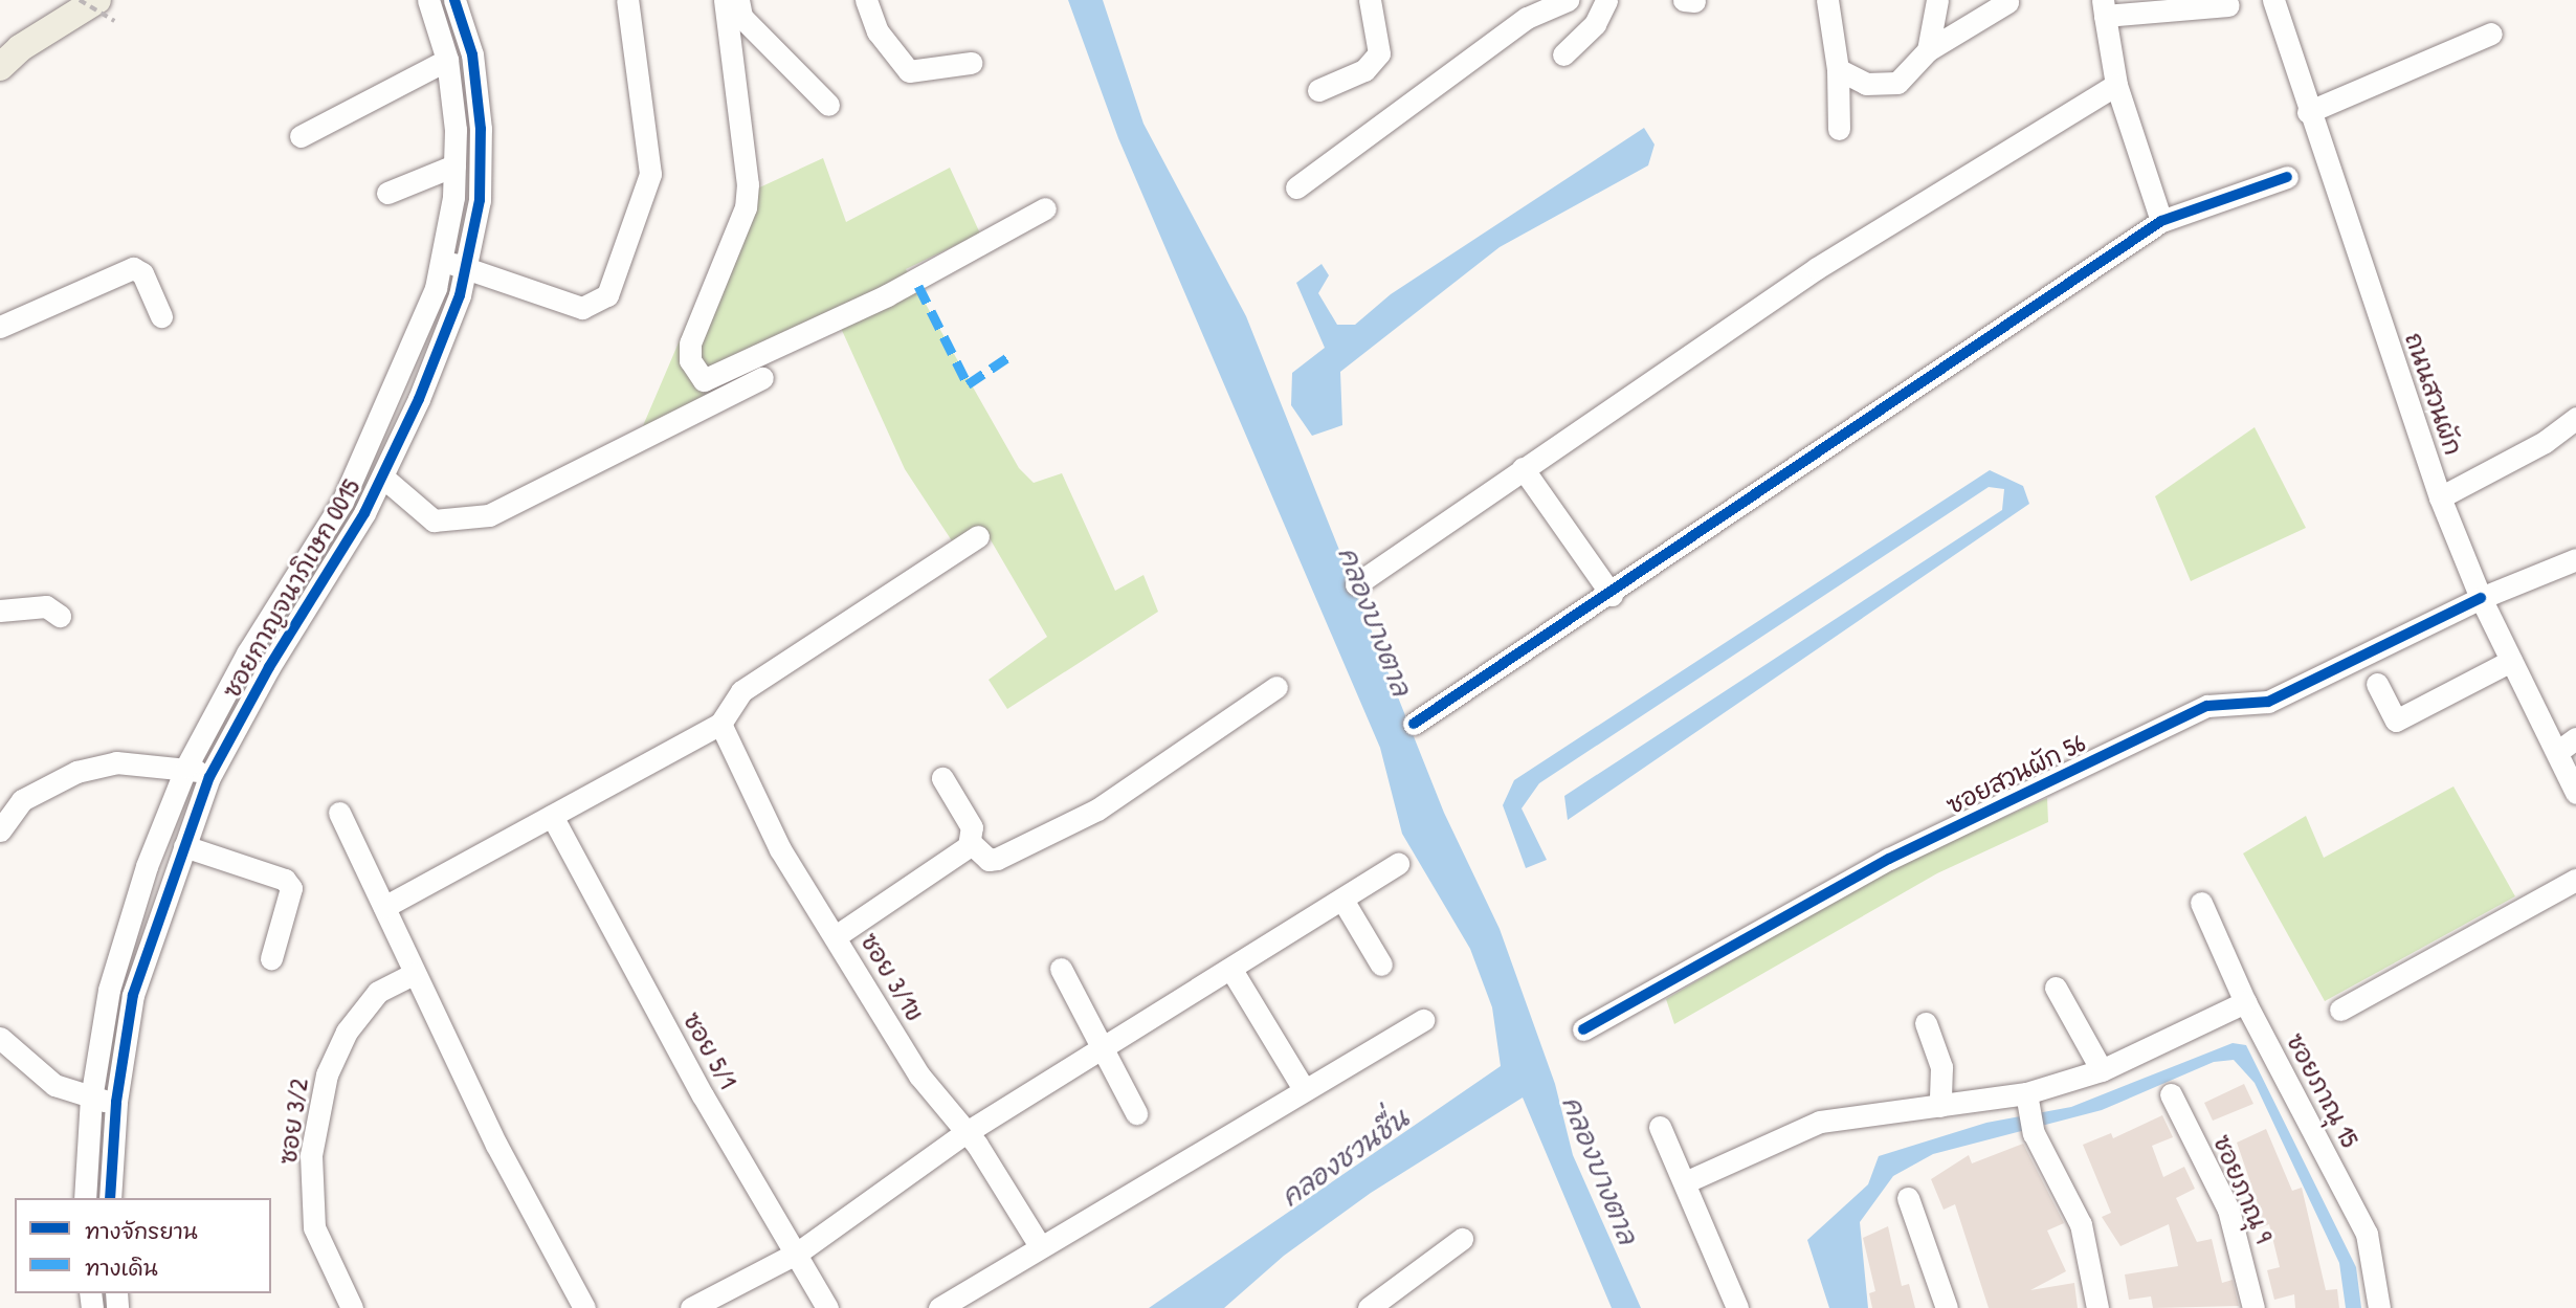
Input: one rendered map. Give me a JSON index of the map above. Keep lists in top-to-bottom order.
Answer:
{
  "streets": {
    "street": [
      "ถนนสวนผัก",
      "ซอยกาญจนาภิเษก 0015",
      "ซอยสวนผัก 56",
      "ซอย 3/1ข",
      "ซอย 5/1",
      "ซอยภาณุ 15",
      "ซอย 3/2",
      "ซอยภาณุ 9"
    ]
  },
  "crossings": [
    ["ถนนสวนผัก", "ซอยสวนผัก 56"]
  ],
  "water": ["คลองบางตาล", "คลองชวนชื่น"],
  "legend": ["ทางจักรยาน", "ทางเดิน"]
}
